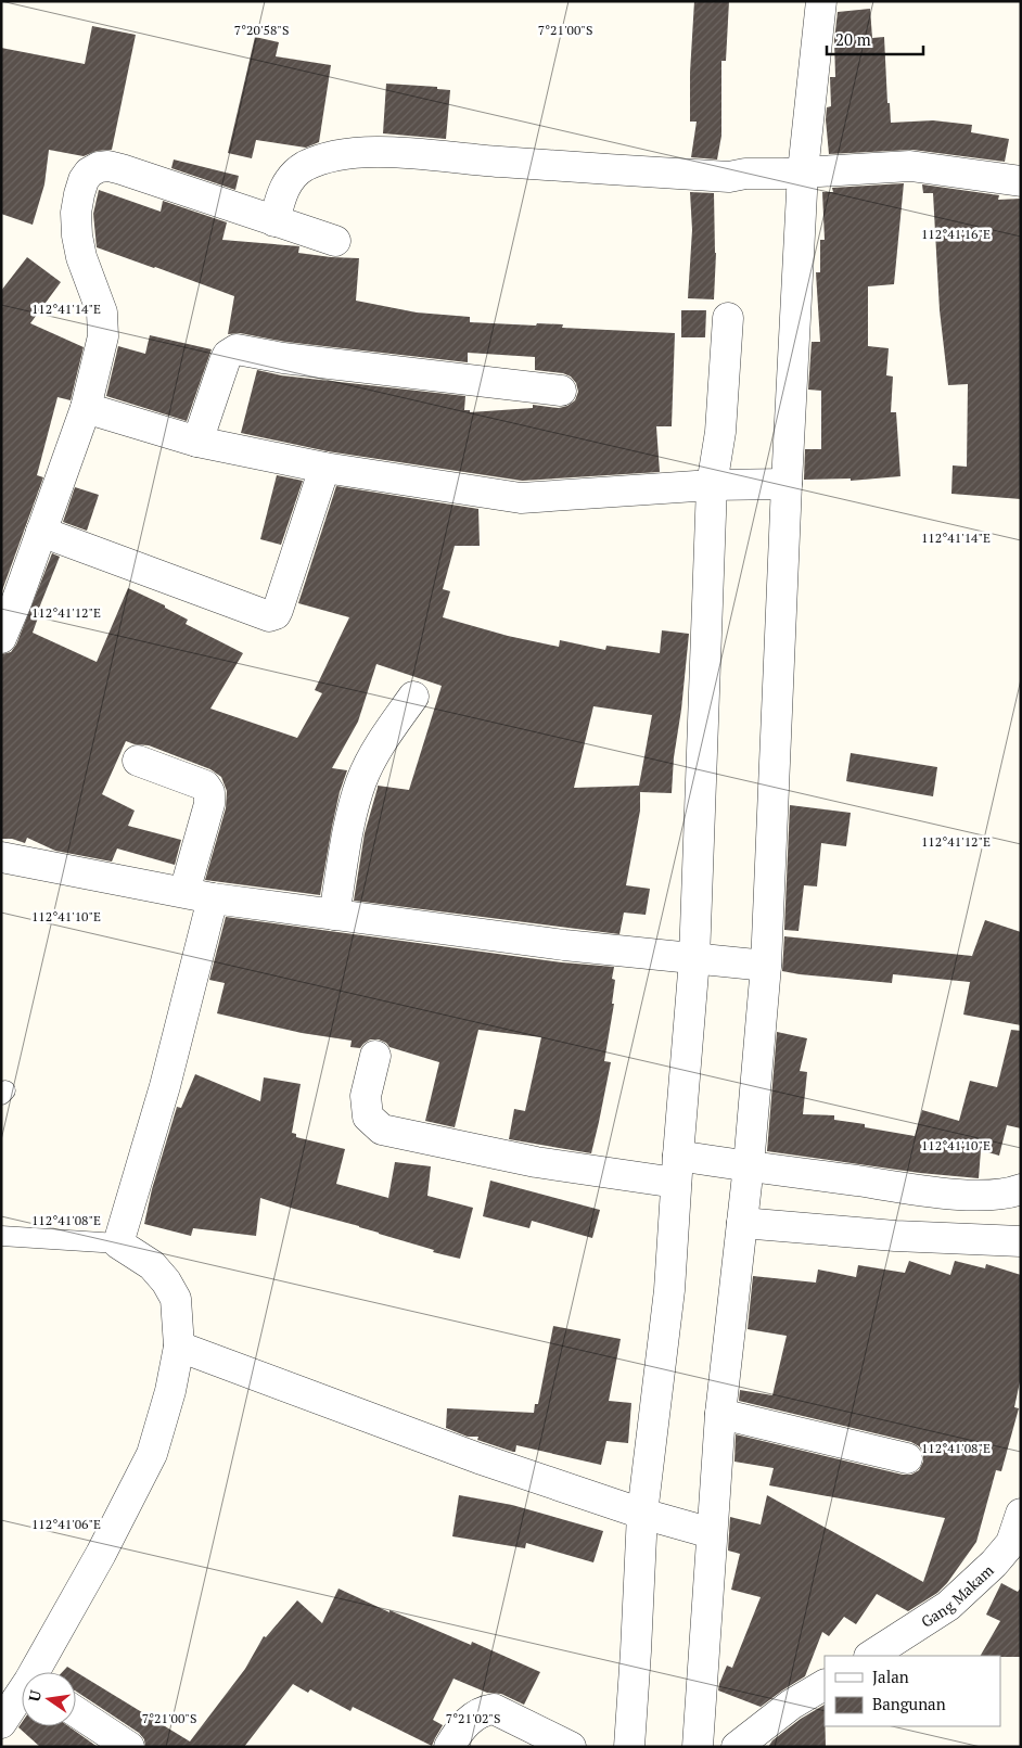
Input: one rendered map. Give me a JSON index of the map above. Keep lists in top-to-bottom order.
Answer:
{
  "streets": {
    "street": ["Gang Makam"]
  },
  "legend": ["Jalan", "Bangunan"],
  "scale_bar": "20 m",
  "north": "left",
  "coordinates": [
    "7°21'00\"S",
    "7°20'58\"S",
    "112°41'16\"E",
    "112°41'14\"E",
    "112°41'12\"E",
    "112°41'10\"E",
    "112°41'08\"E",
    "112°41'06\"E",
    "7°21'02\"S"
  ]
}
